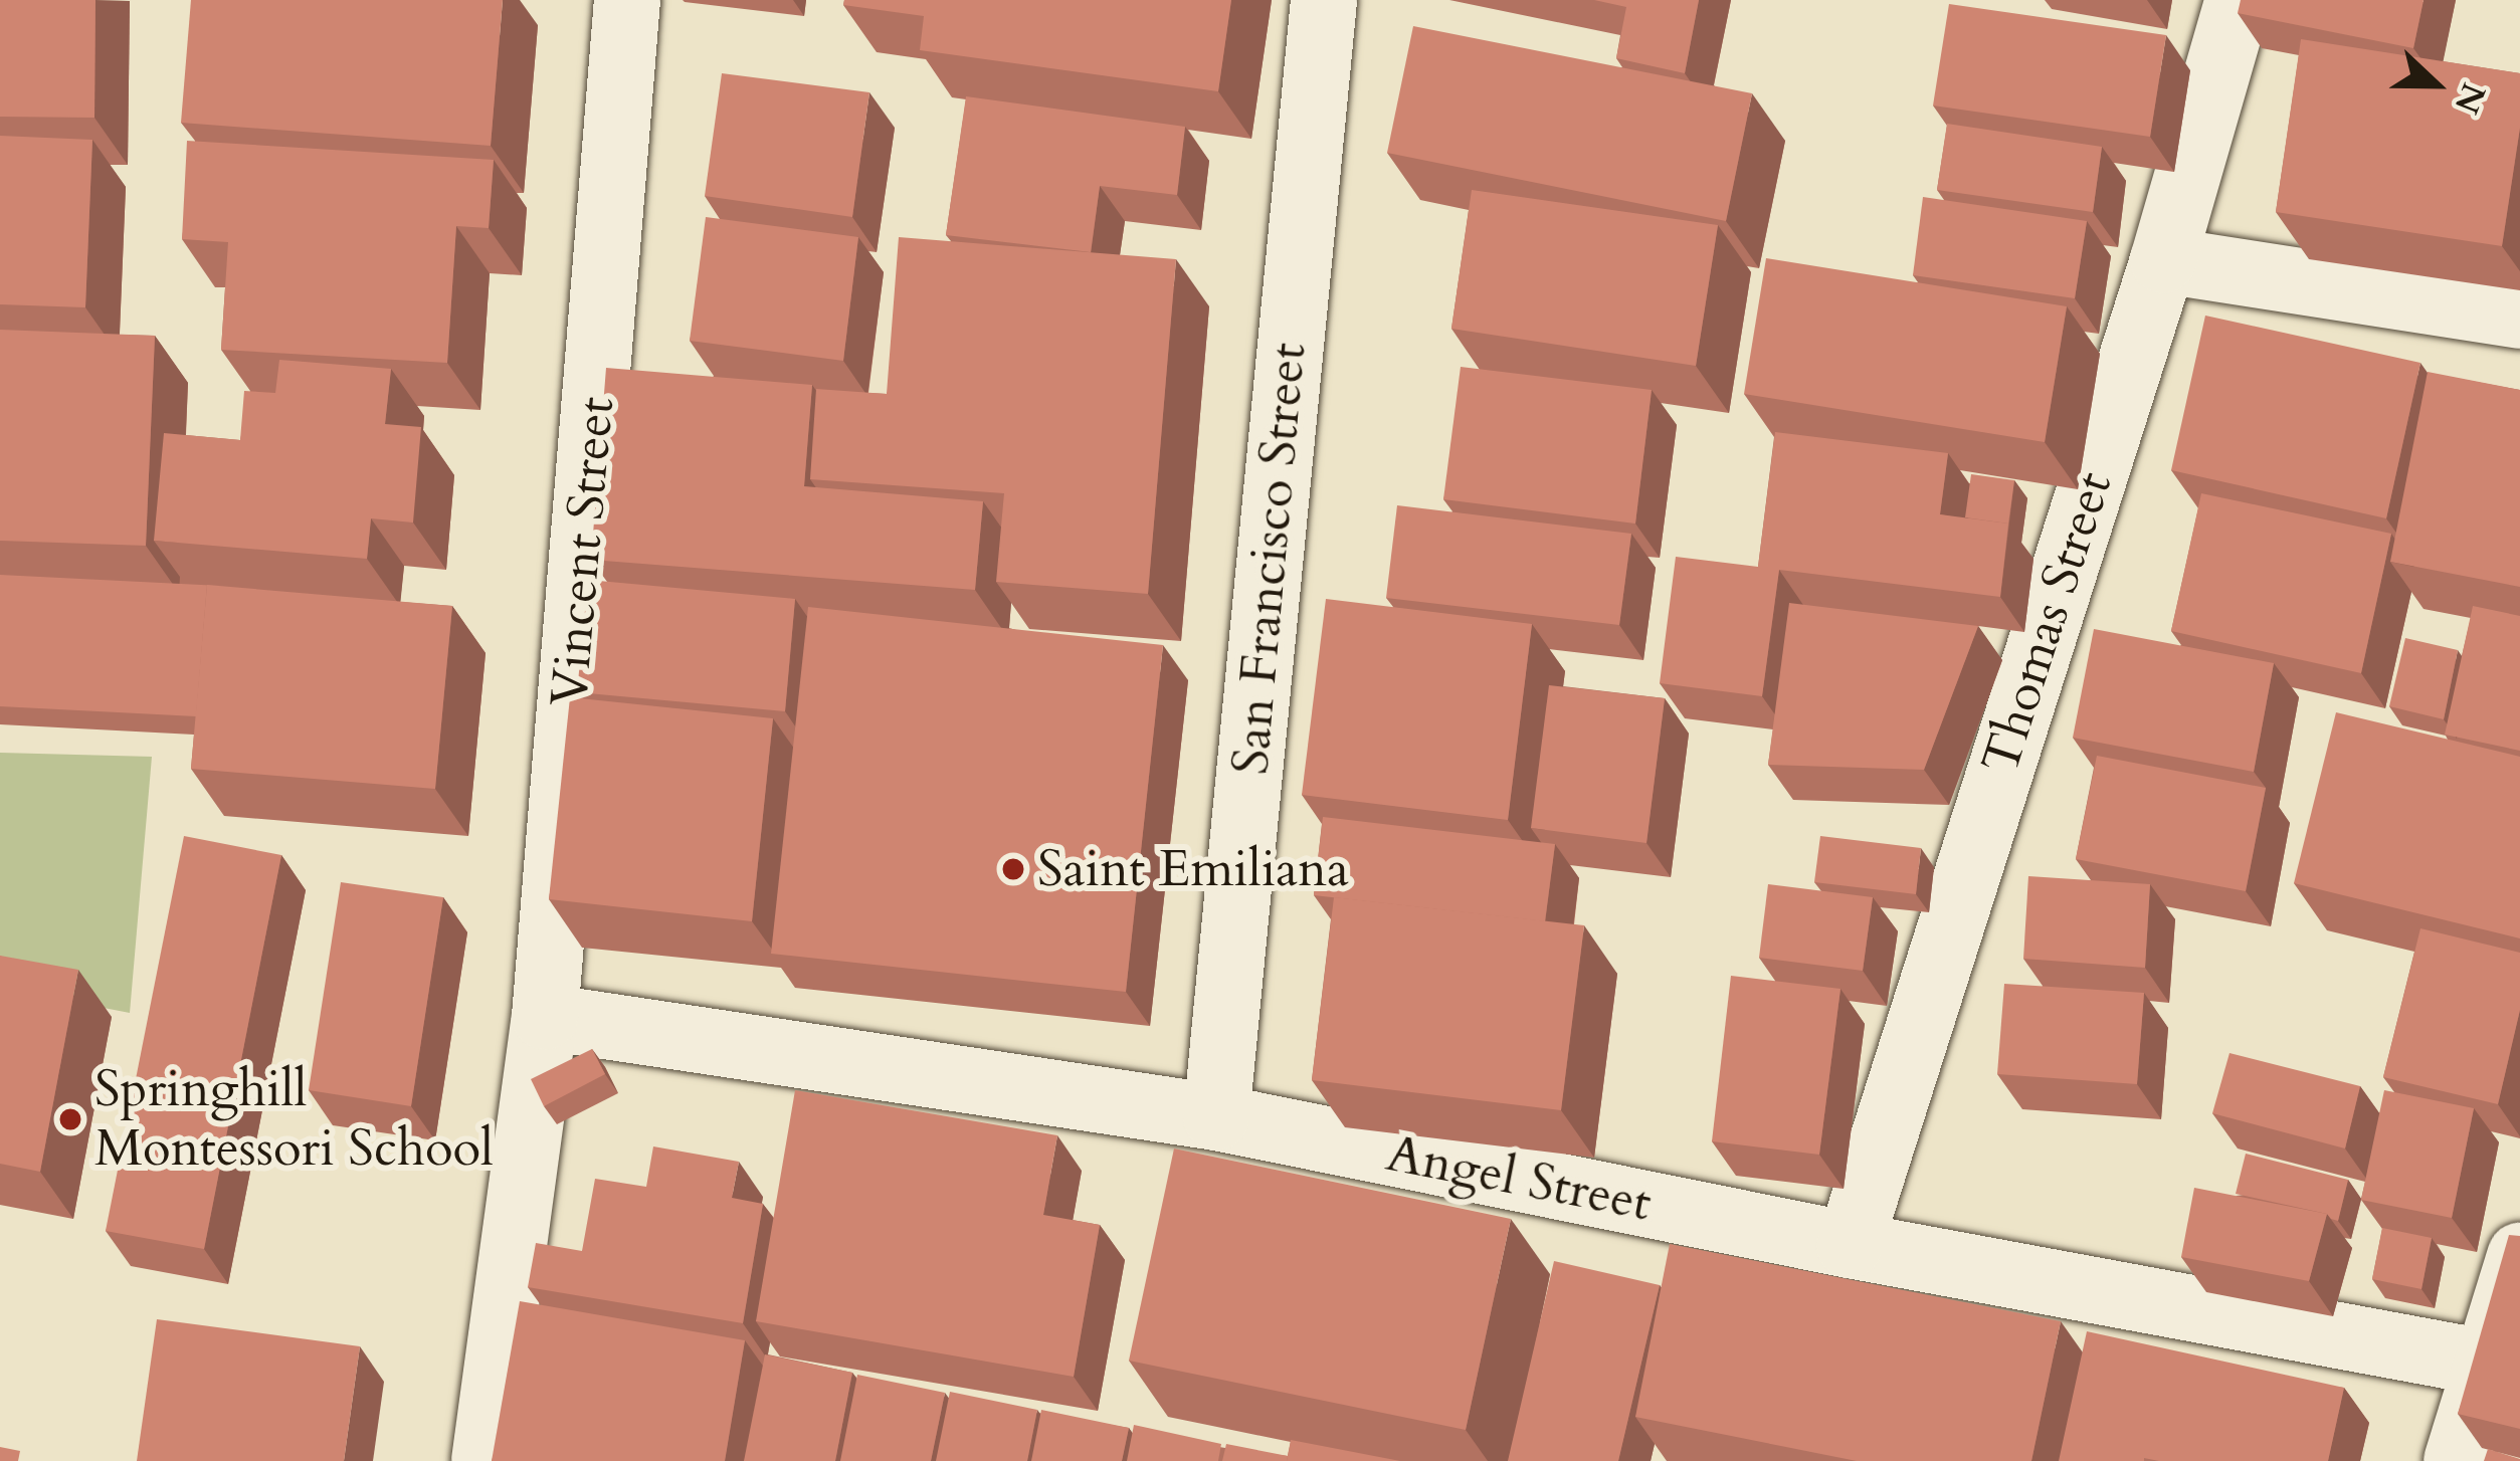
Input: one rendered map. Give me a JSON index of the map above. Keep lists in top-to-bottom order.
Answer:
{
  "streets": {
    "street": [
      "Vincent Street",
      "San Francisco Street",
      "Thomas Street",
      "Angel Street"
    ]
  },
  "crossings": [
    ["Vincent Street", "Angel Street"],
    ["San Francisco Street", "Angel Street"],
    ["Thomas Street", "Angel Street"]
  ],
  "places": ["Saint Emiliana", "Springhill Montessori School"],
  "north": "right"
}
